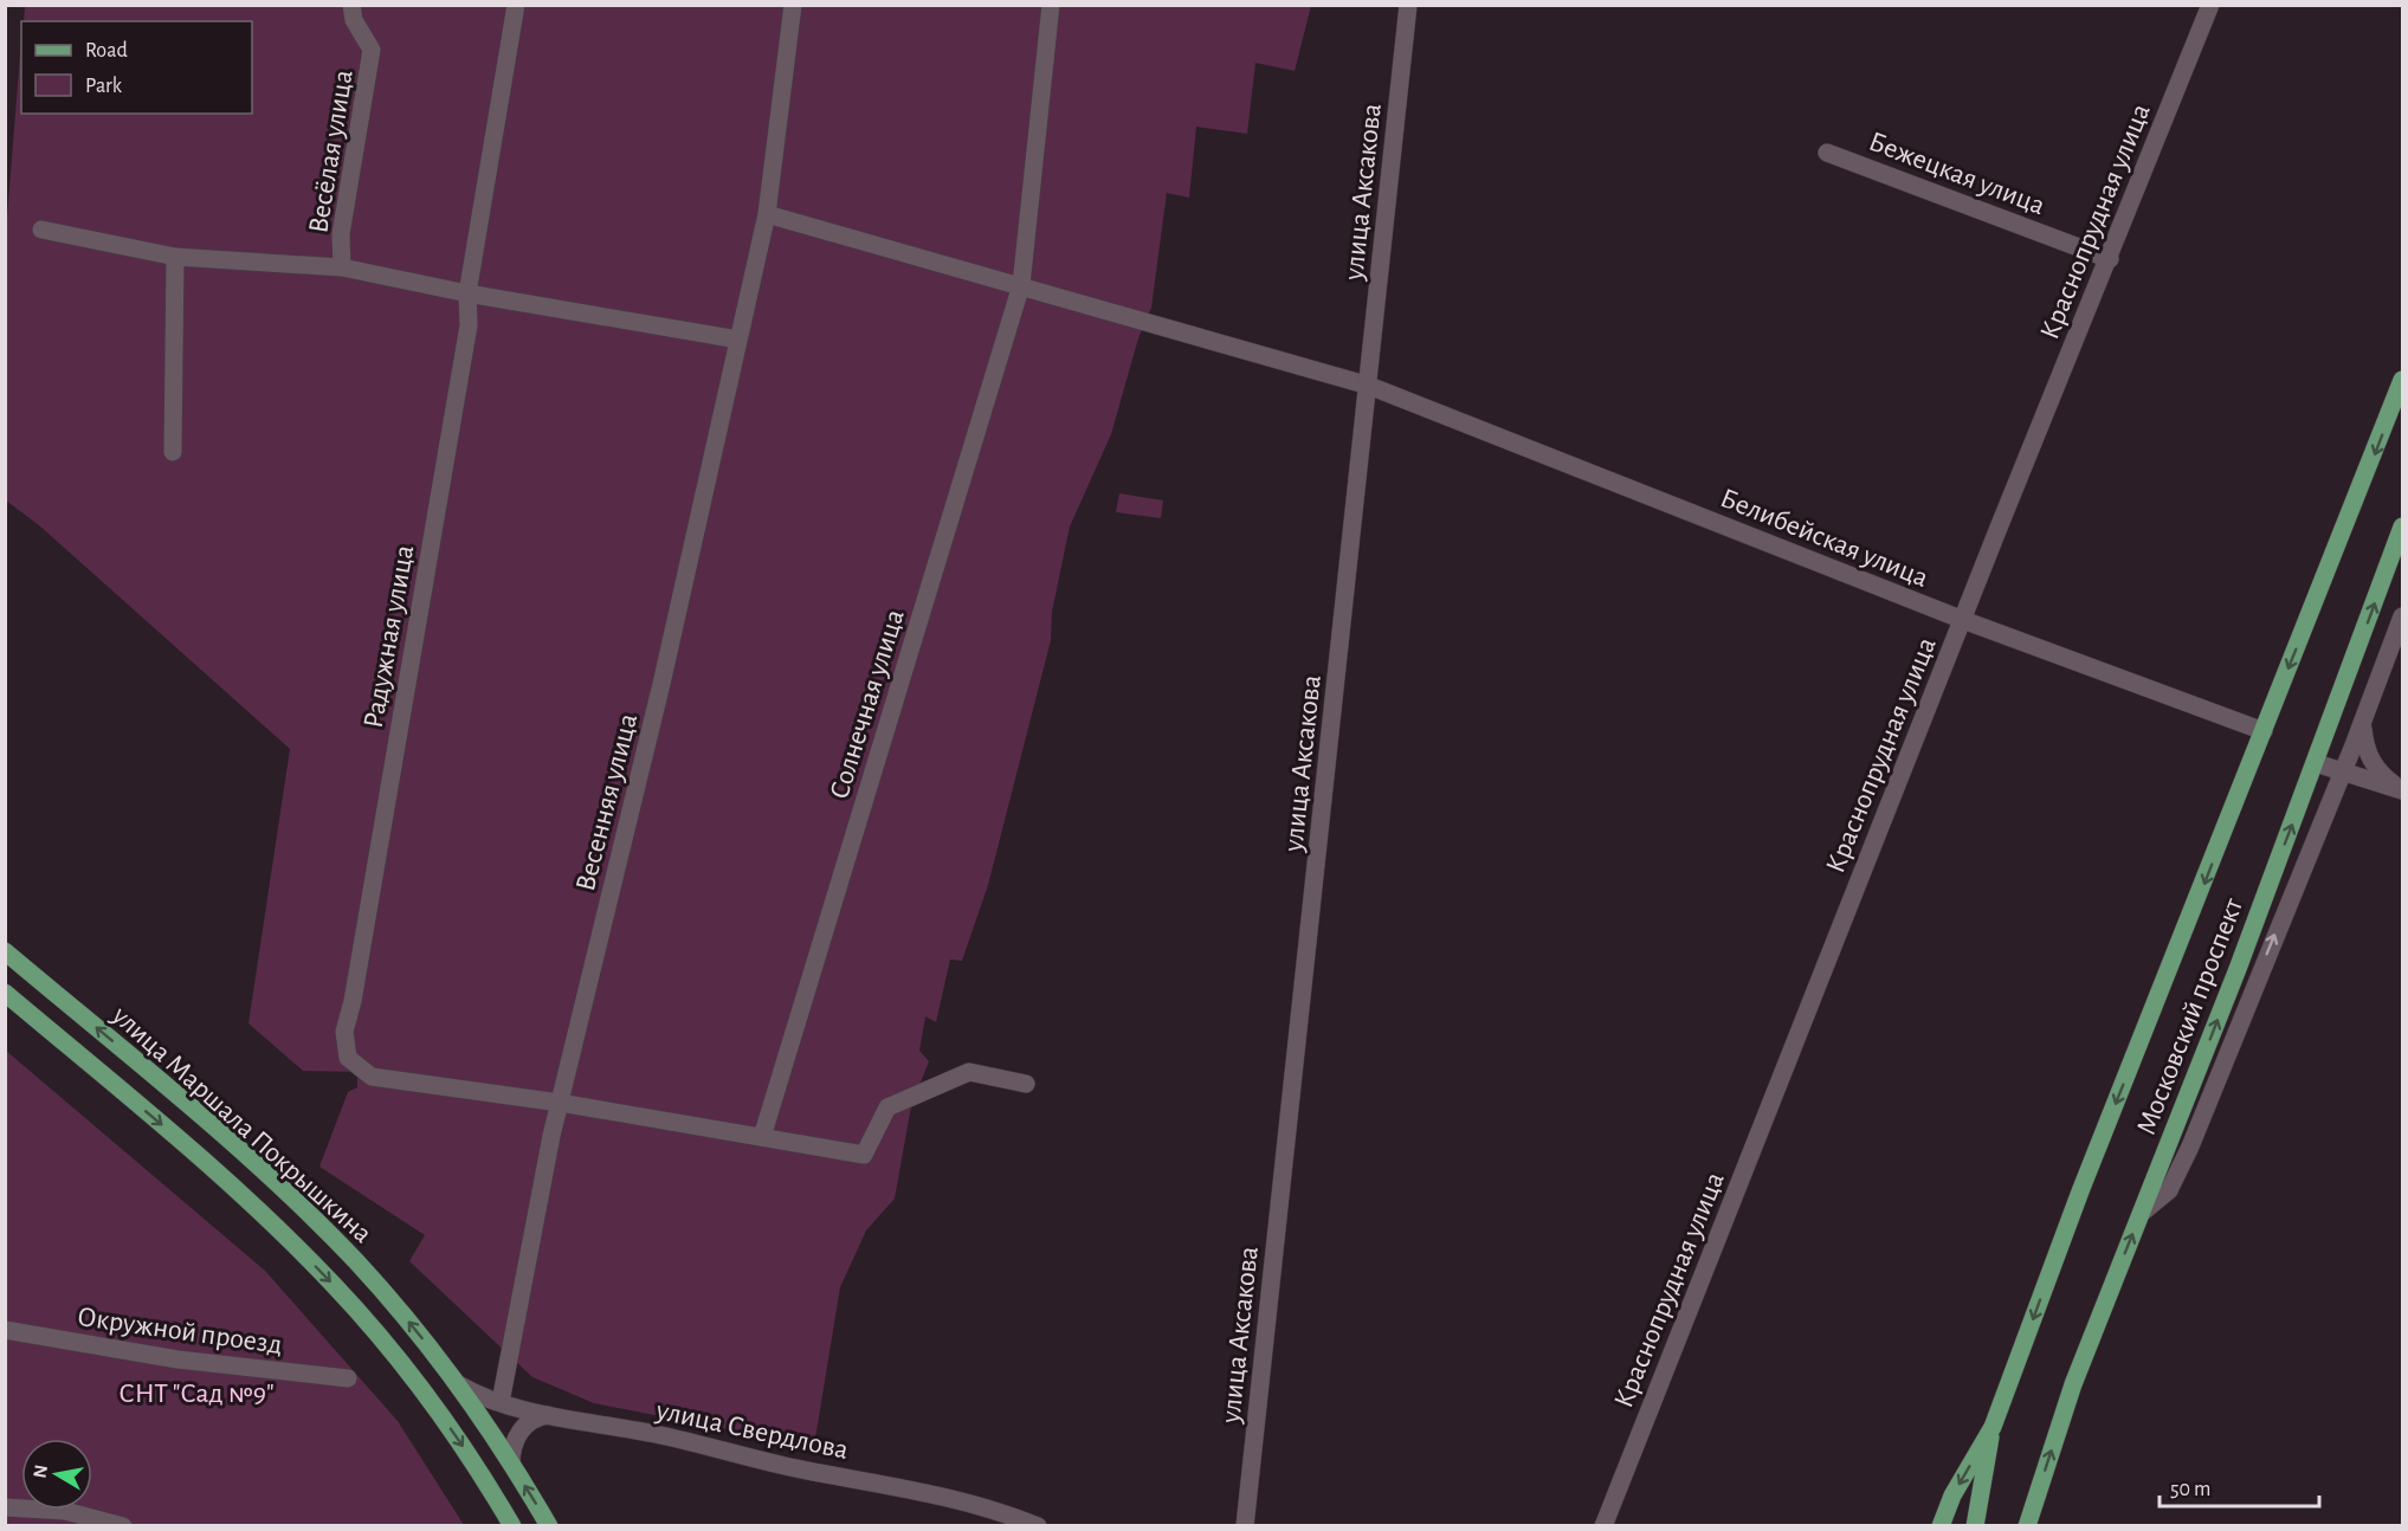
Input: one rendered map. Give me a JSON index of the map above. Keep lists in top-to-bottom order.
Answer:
{
  "streets": {
    "main road": ["Московский проспект", "улица Маршала Покрышкина"],
    "street": [
      "Весёлая улица",
      "Бежецкая улица",
      "улица Аксакова",
      "Краснопрудная улица",
      "Белибейская улица",
      "Радужная улица",
      "Солнечная улица",
      "Весенняя улица",
      "Окружной проезд",
      "улица Свердлова"
    ]
  },
  "crossings": [
    ["Бежецкая улица", "Краснопрудная улица"],
    ["улица Аксакова", "Белибейская улица"],
    ["Краснопрудная улица", "Белибейская улица"],
    ["Белибейская улица", "Солнечная улица"],
    ["Белибейская улица", "Весенняя улица"],
    ["Белибейская улица", "Московский проспект"],
    ["Радужная улица", "Солнечная улица"],
    ["Радужная улица", "Весенняя улица"],
    ["Весенняя улица", "улица Свердлова"],
    ["улица Маршала Покрышкина", "улица Свердлова"]
  ],
  "parks": ["СНТ \"Сад №9\""],
  "legend": ["Road", "Park"],
  "scale_bar": "50 m",
  "north": "left"
}
